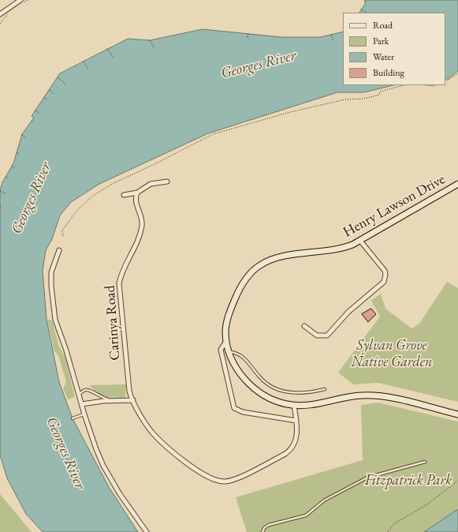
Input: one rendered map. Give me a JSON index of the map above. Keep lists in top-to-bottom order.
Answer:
{
  "streets": {
    "main road": ["Henry Lawson Drive"],
    "street": ["Carinya Road"]
  },
  "crossings": [
    ["Henry Lawson Drive", "Carinya Road"]
  ],
  "water": ["Georges River"],
  "parks": ["Sylvan Grove Native Garden", "Fitzpatrick Park"],
  "legend": [
    "Road",
    "Park",
    "Water",
    "Building"
  ]
}
